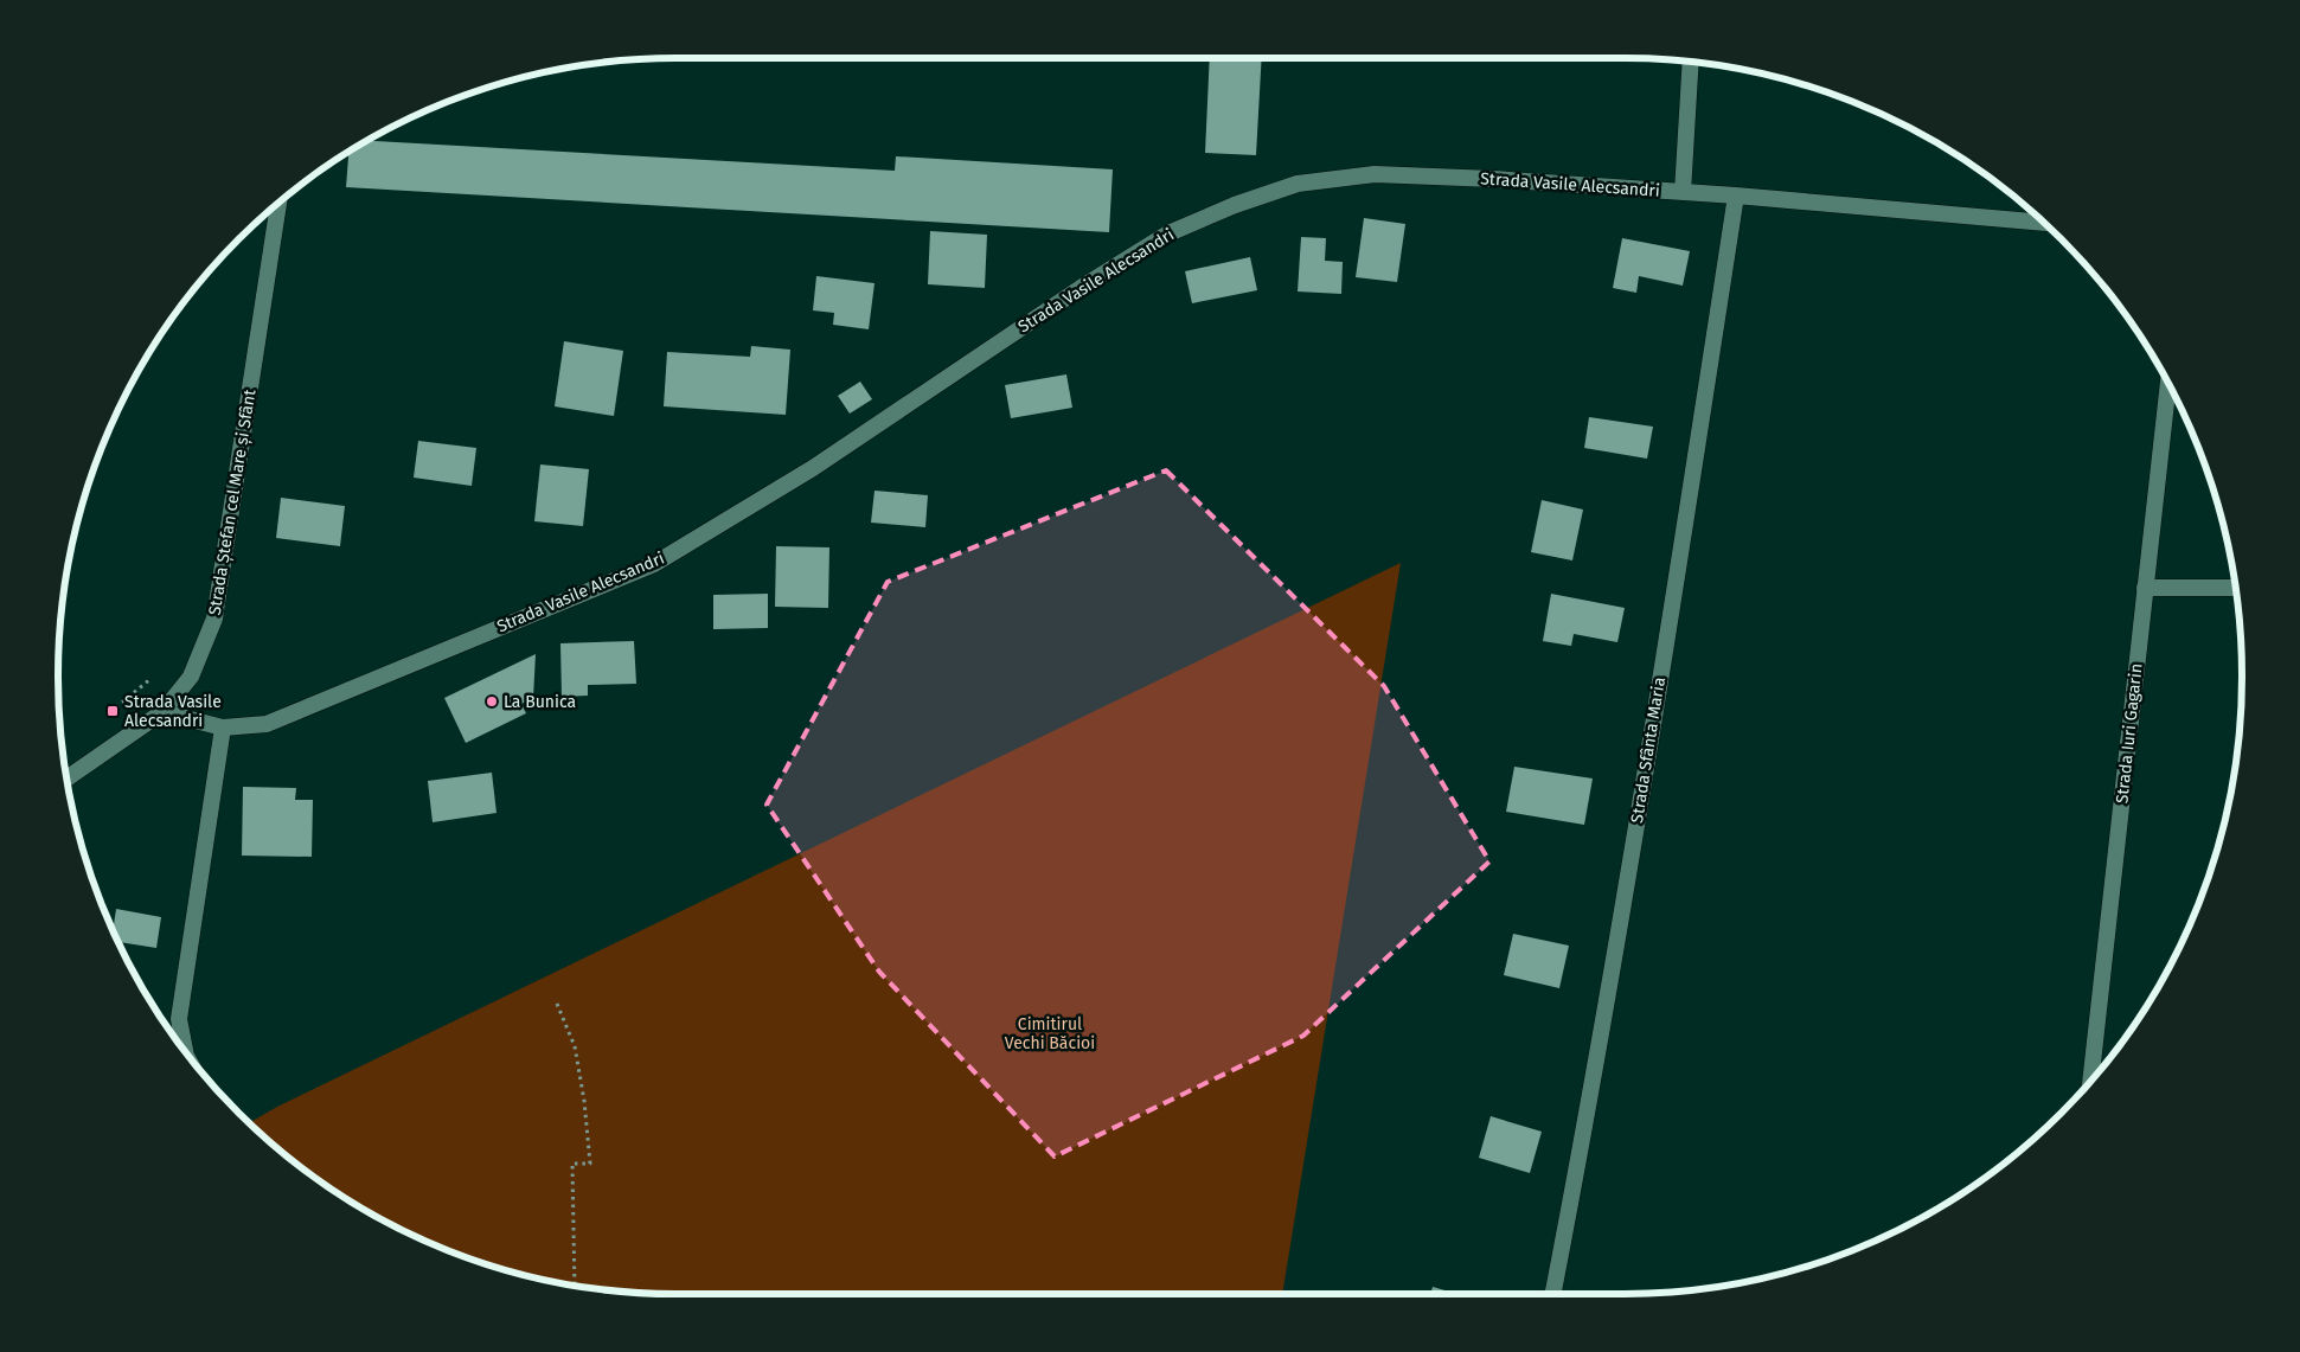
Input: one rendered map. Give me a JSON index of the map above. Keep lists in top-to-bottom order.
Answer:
{
  "streets": {
    "street": [
      "Strada Vasile Alecsandri",
      "Strada Ștefan cel Mare și Sfânt",
      "Strada Iuri Gagarin",
      "Strada Sfânta Maria"
    ]
  },
  "crossings": [
    ["Strada Vasile Alecsandri", "Strada Ștefan cel Mare și Sfânt"],
    ["Strada Vasile Alecsandri", "Strada Sfânta Maria"]
  ],
  "parks": ["Cimitirul Vechi Băcioi"],
  "places": {
    "other": ["La Bunica"],
    "transit": ["Strada Vasile Alecsandri"]
  }
}
